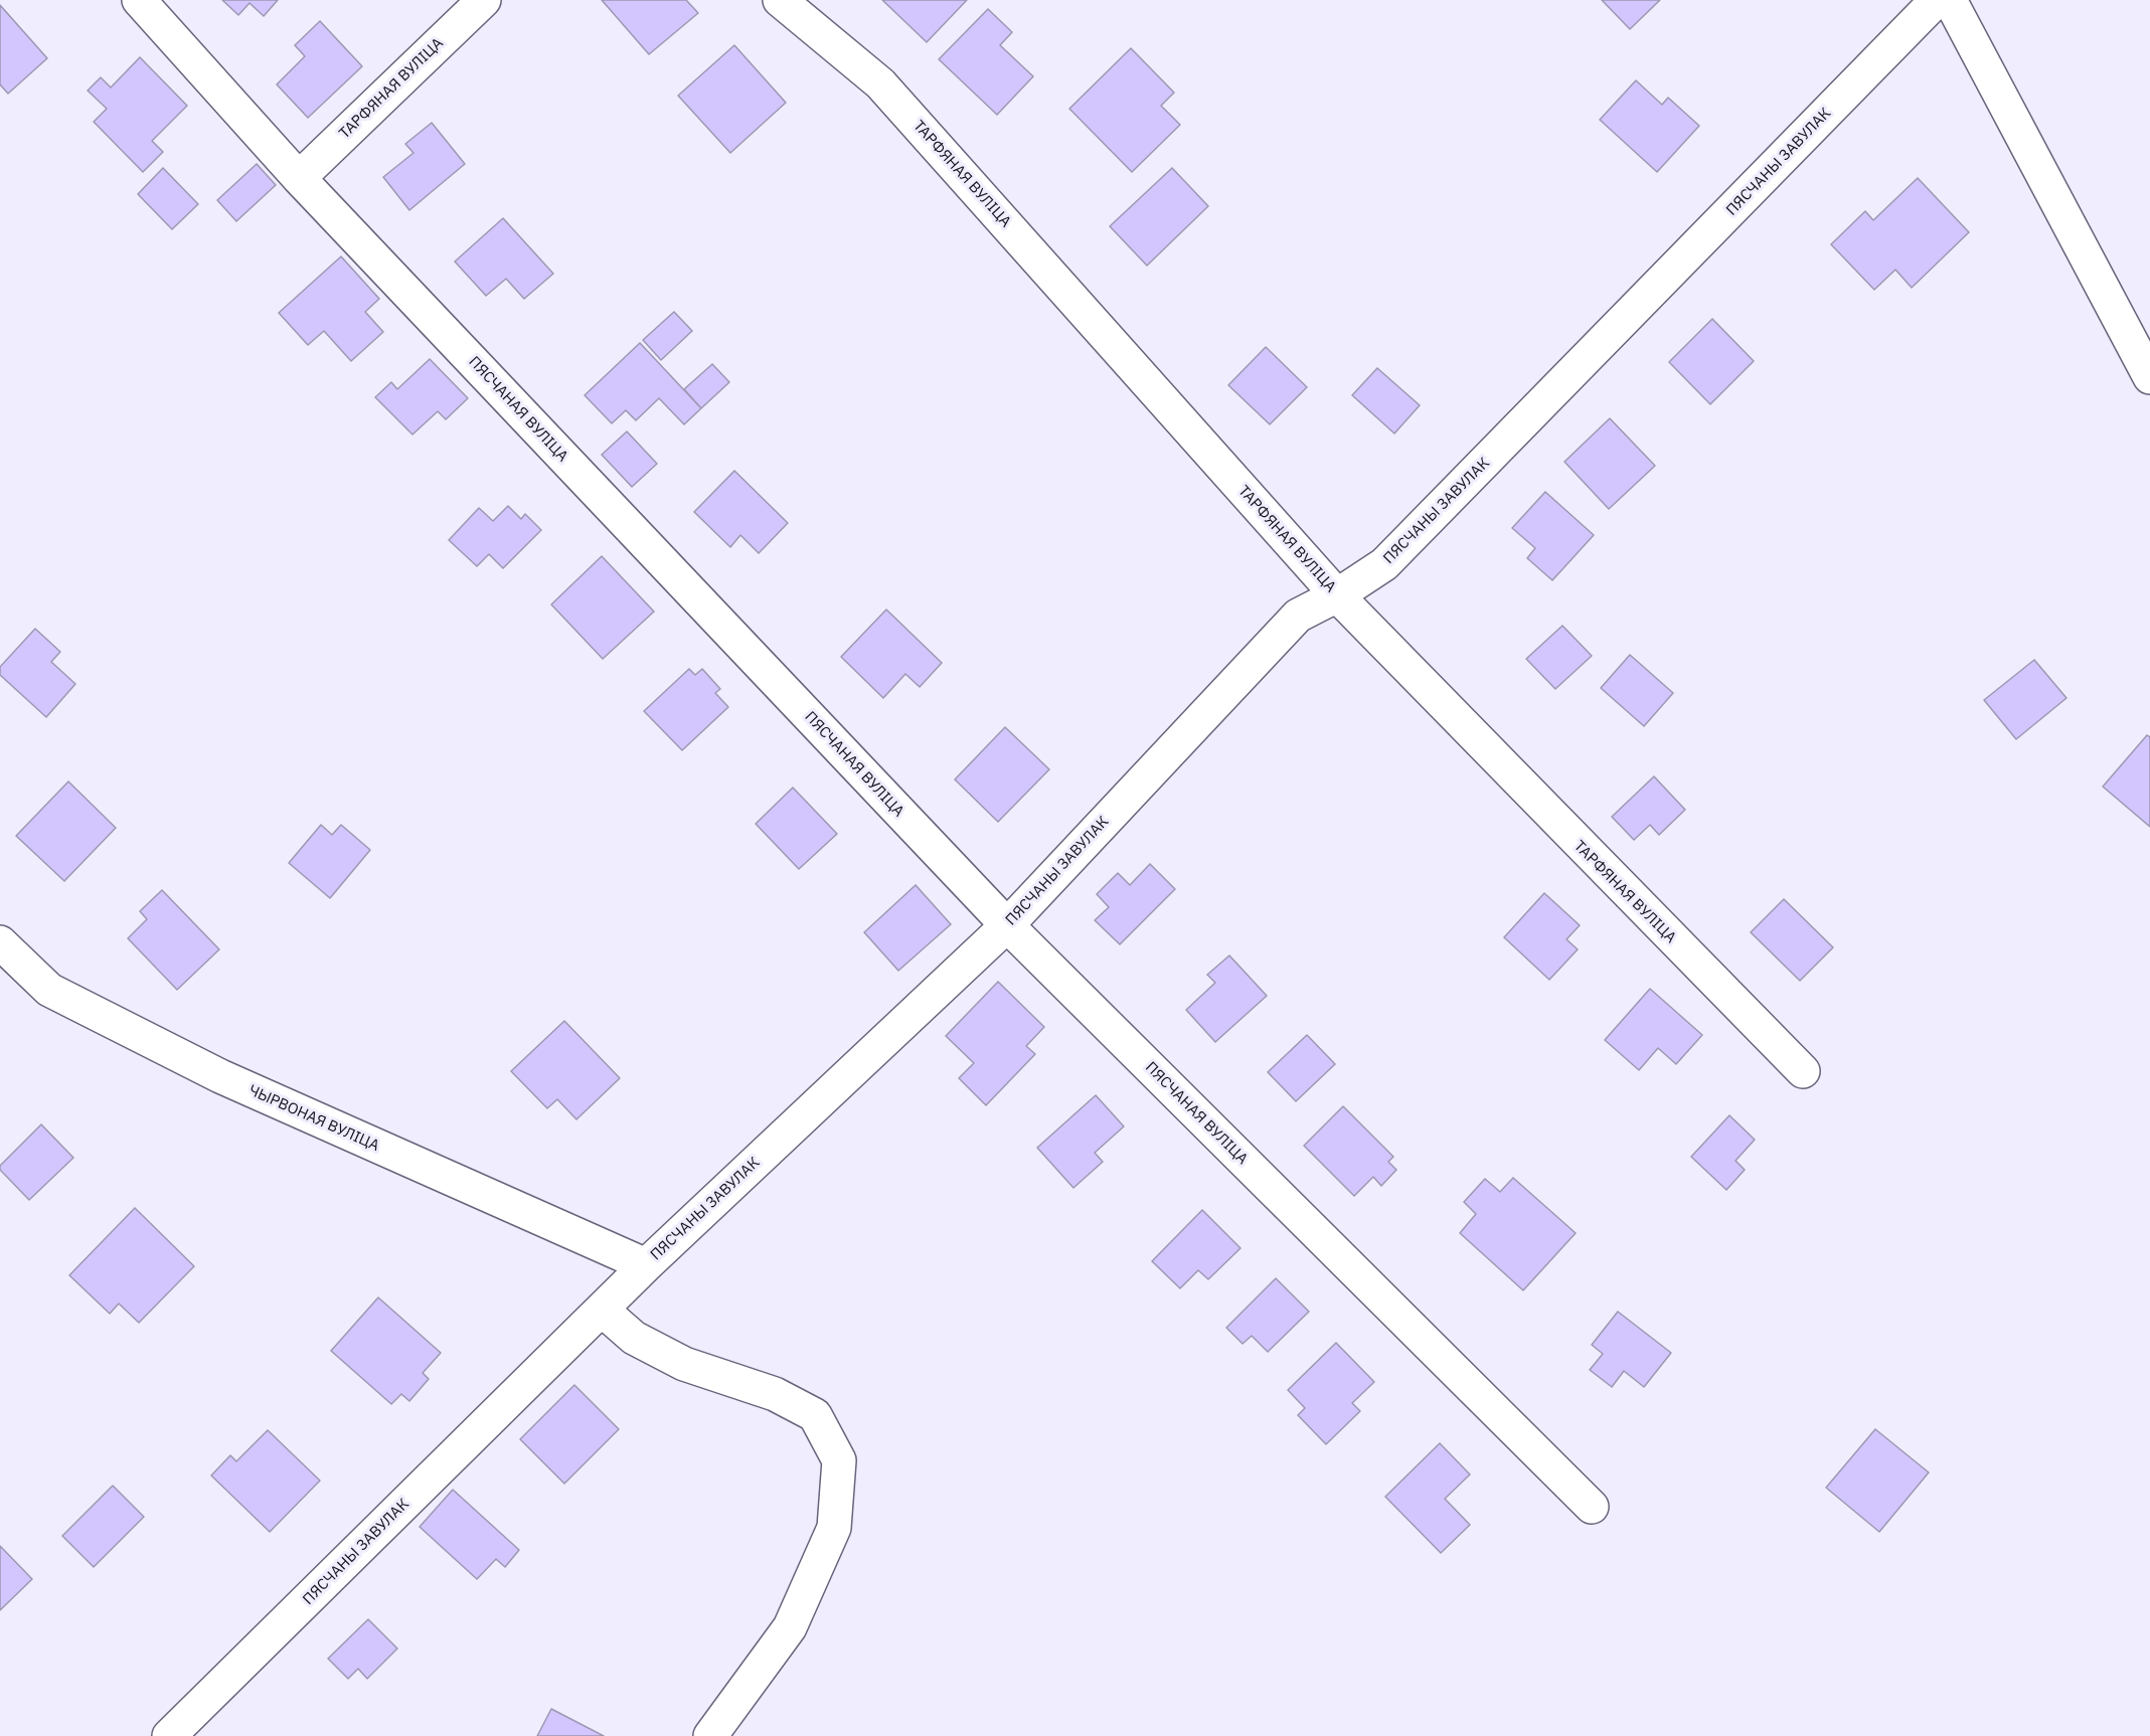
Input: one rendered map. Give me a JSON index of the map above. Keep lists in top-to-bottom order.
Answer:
{
  "streets": {
    "street": [
      "ТАРФЯНАЯ ВУЛІЦА",
      "ПЯСЧАНЫ ЗАВУЛАК",
      "ПЯСЧАНАЯ ВУЛІЦА",
      "ЧЫРВОНАЯ ВУЛІЦА"
    ]
  },
  "crossings": [
    ["ТАРФЯНАЯ ВУЛІЦА", "ПЯСЧАНЫ ЗАВУЛАК"],
    ["ТАРФЯНАЯ ВУЛІЦА", "ПЯСЧАНАЯ ВУЛІЦА"],
    ["ПЯСЧАНЫ ЗАВУЛАК", "ПЯСЧАНАЯ ВУЛІЦА"],
    ["ПЯСЧАНЫ ЗАВУЛАК", "ЧЫРВОНАЯ ВУЛІЦА"]
  ]
}
